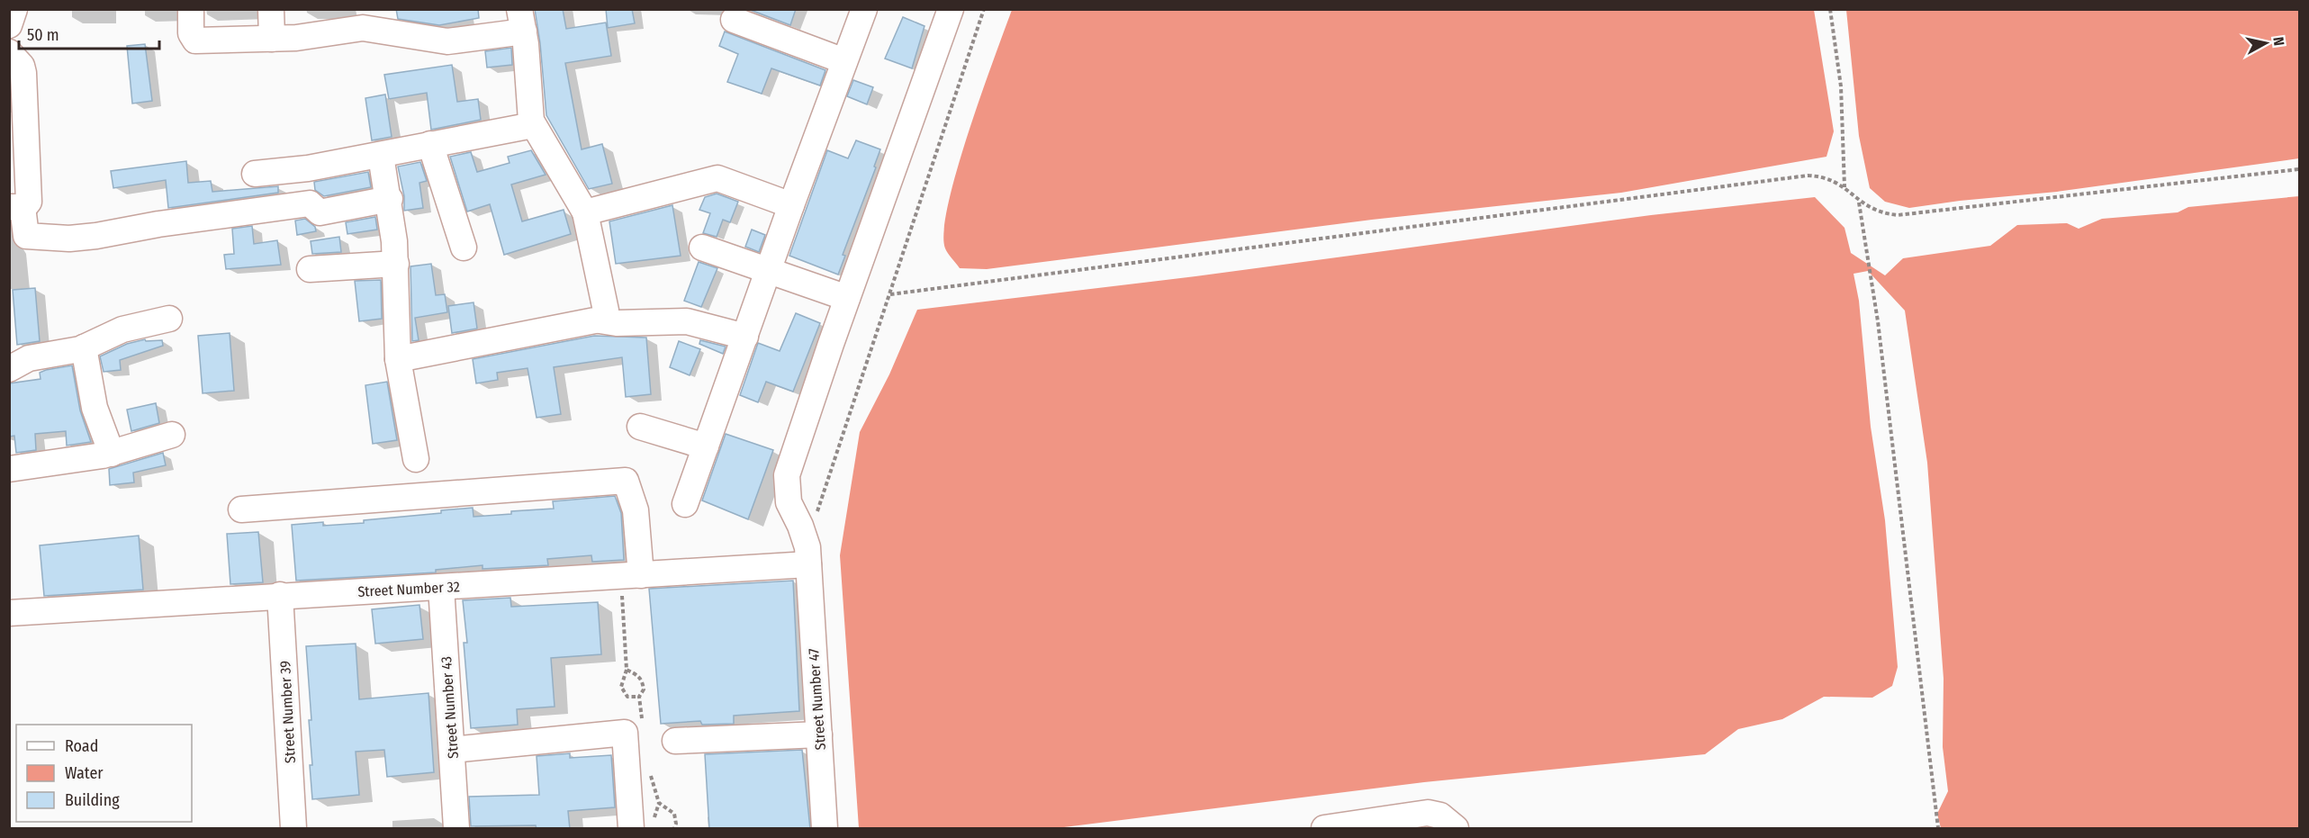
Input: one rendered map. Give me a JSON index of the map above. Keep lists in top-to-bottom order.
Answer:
{
  "streets": {
    "street": [
      "Street Number 32",
      "Street Number 47",
      "Street Number 43",
      "Street Number 39"
    ]
  },
  "crossings": [
    ["Street Number 32", "Street Number 47"],
    ["Street Number 32", "Street Number 43"],
    ["Street Number 32", "Street Number 39"]
  ],
  "legend": ["Road", "Water", "Building"],
  "scale_bar": "50 m",
  "north": "right"
}
